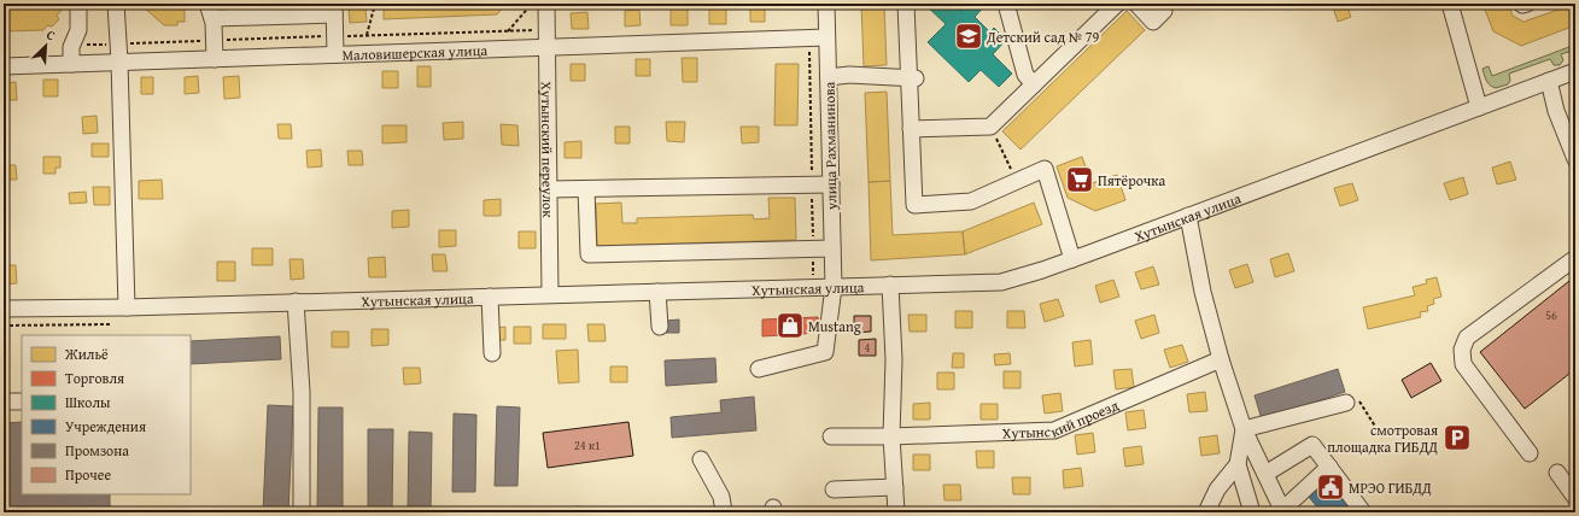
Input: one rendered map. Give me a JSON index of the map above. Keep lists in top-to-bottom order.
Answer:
{
  "streets": {
    "street": [
      "Маловишерская улица",
      "улица Рахманинова",
      "Хутынский переулок",
      "Хутынская улица",
      "Хутынский проезд"
    ]
  },
  "crossings": [
    ["Маловишерская улица", "улица Рахманинова"],
    ["Маловишерская улица", "Хутынский переулок"],
    ["улица Рахманинова", "Хутынская улица"],
    ["Хутынский переулок", "Хутынская улица"]
  ],
  "places": {
    "school or university": ["Детский сад № 79"],
    "supermarket": ["Пятёрочка"],
    "shop": ["Mustang"],
    "parking": ["смотровая площадка ГИБДД"],
    "public building": ["МРЭО ГИБДД"]
  },
  "house_numbers": ["56", "4", "24 к1"],
  "legend": [
    "Жильё",
    "Торговля",
    "Школы",
    "Учреждения",
    "Промзона",
    "Прочее"
  ],
  "north": "top right"
}
